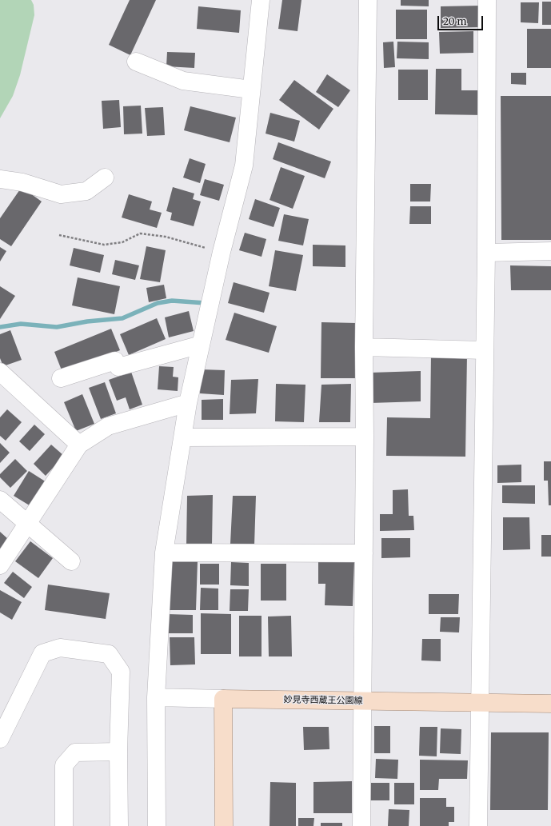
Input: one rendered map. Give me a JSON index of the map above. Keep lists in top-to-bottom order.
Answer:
{
  "streets": {
    "main road": ["妙見寺西蔵王公園線"]
  },
  "scale_bar": "20 m"
}
